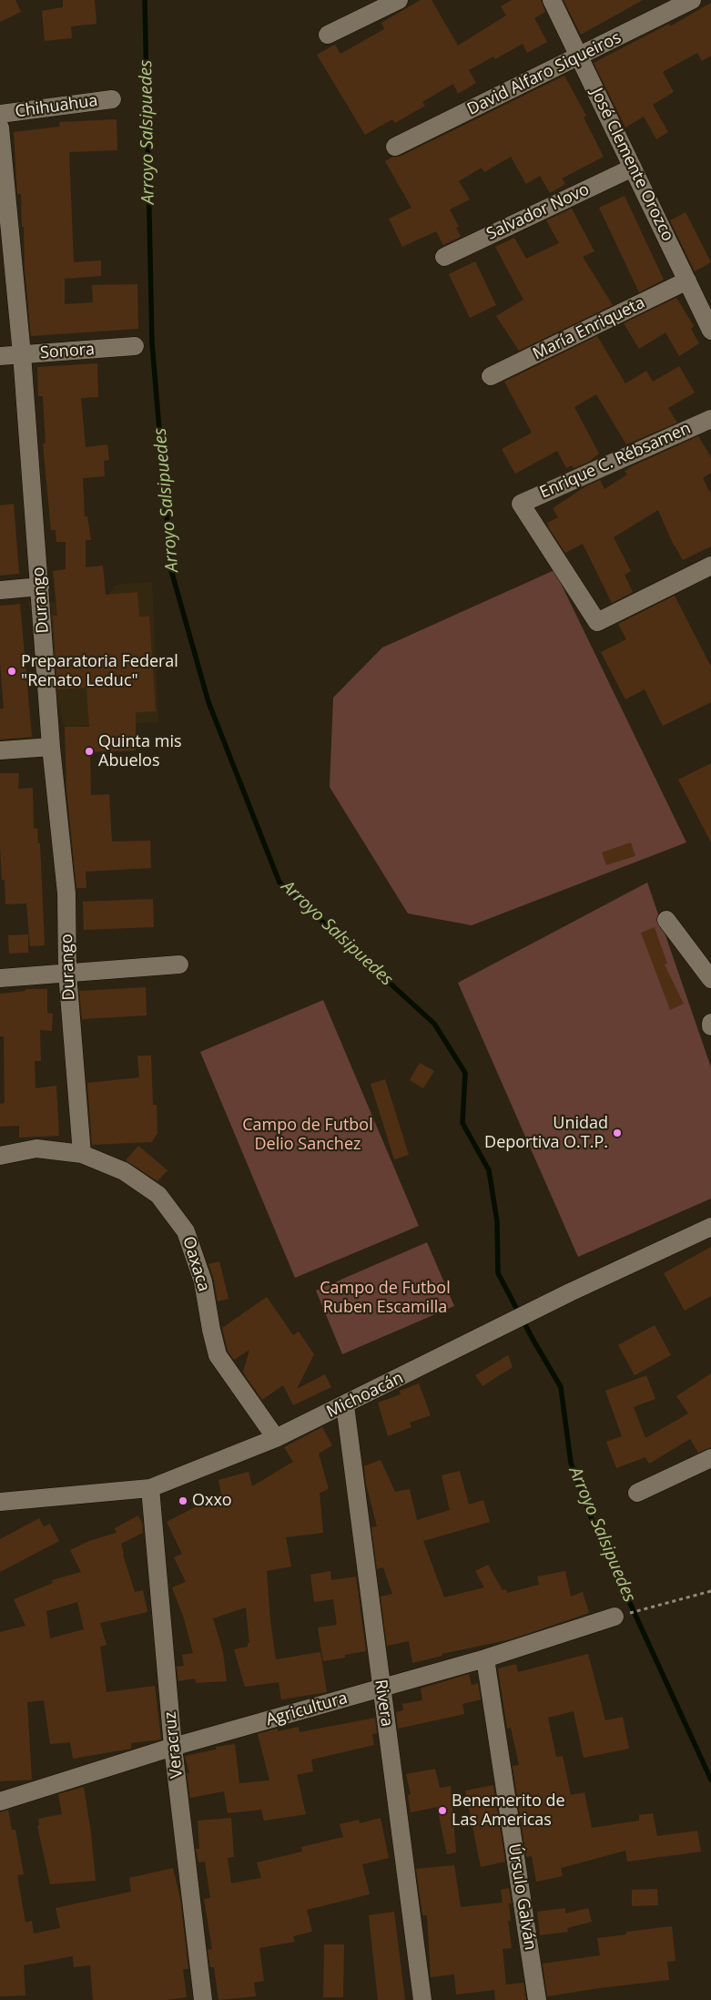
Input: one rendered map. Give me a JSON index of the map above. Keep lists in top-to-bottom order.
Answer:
{
  "streets": {
    "street": [
      "David Alfaro Siqueiros",
      "Chihuahua",
      "José Clemente Orozco",
      "Salvador Novo",
      "María Enriqueta",
      "Sonora",
      "Enrique C. Rébsamen",
      "Durango",
      "Oaxaca",
      "Michoacán",
      "Rivera",
      "Agricultura",
      "Veracruz",
      "Úrsulo Galván"
    ]
  },
  "crossings": [
    ["David Alfaro Siqueiros", "José Clemente Orozco"],
    ["José Clemente Orozco", "Salvador Novo"],
    ["José Clemente Orozco", "María Enriqueta"],
    ["Sonora", "Durango"],
    ["Durango", "Oaxaca"],
    ["Oaxaca", "Michoacán"],
    ["Michoacán", "Rivera"],
    ["Michoacán", "Veracruz"],
    ["Rivera", "Agricultura"],
    ["Agricultura", "Veracruz"],
    ["Agricultura", "Úrsulo Galván"]
  ],
  "water": ["Arroyo Salsipuedes"],
  "parks": ["Campo de Futbol Delio Sanchez", "Campo de Futbol Ruben Escamilla"],
  "places": [
    "Preparatoria Federal \"Renato Leduc\"",
    "Quinta mis Abuelos",
    "Unidad Deportiva O.T.P.",
    "Oxxo",
    "Benemerito de Las Americas"
  ]
}
